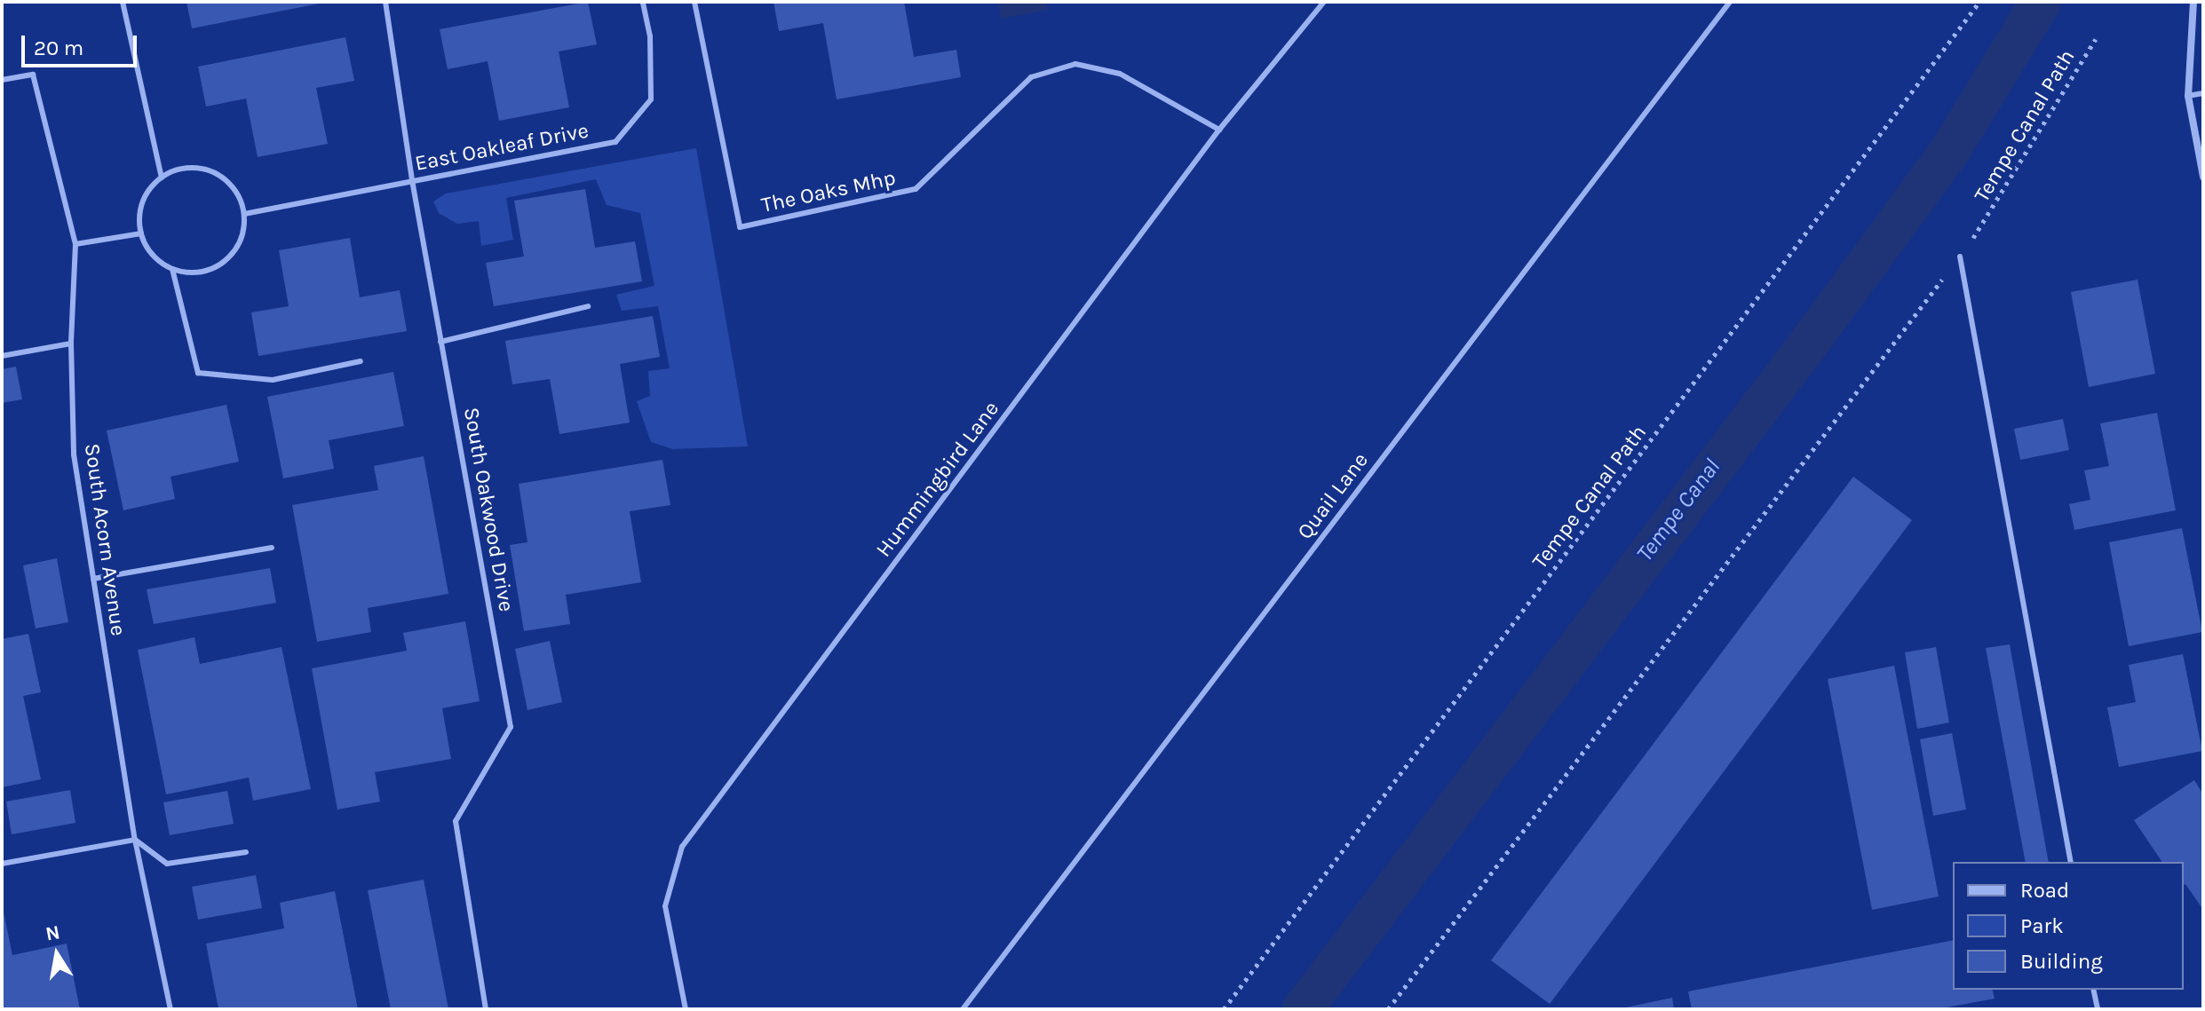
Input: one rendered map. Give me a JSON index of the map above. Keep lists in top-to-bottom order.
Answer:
{
  "streets": {
    "lane": [
      "East Oakleaf Drive",
      "The Oaks Mhp",
      "Hummingbird Lane",
      "Quail Lane",
      "South Oakwood Drive",
      "South Acorn Avenue"
    ],
    "path": ["Tempe Canal Path"]
  },
  "crossings": [
    ["East Oakleaf Drive", "South Oakwood Drive"],
    ["The Oaks Mhp", "Hummingbird Lane"]
  ],
  "water": ["Tempe Canal"],
  "legend": ["Road", "Park", "Building"],
  "scale_bar": "20 m",
  "north": "top"
}
